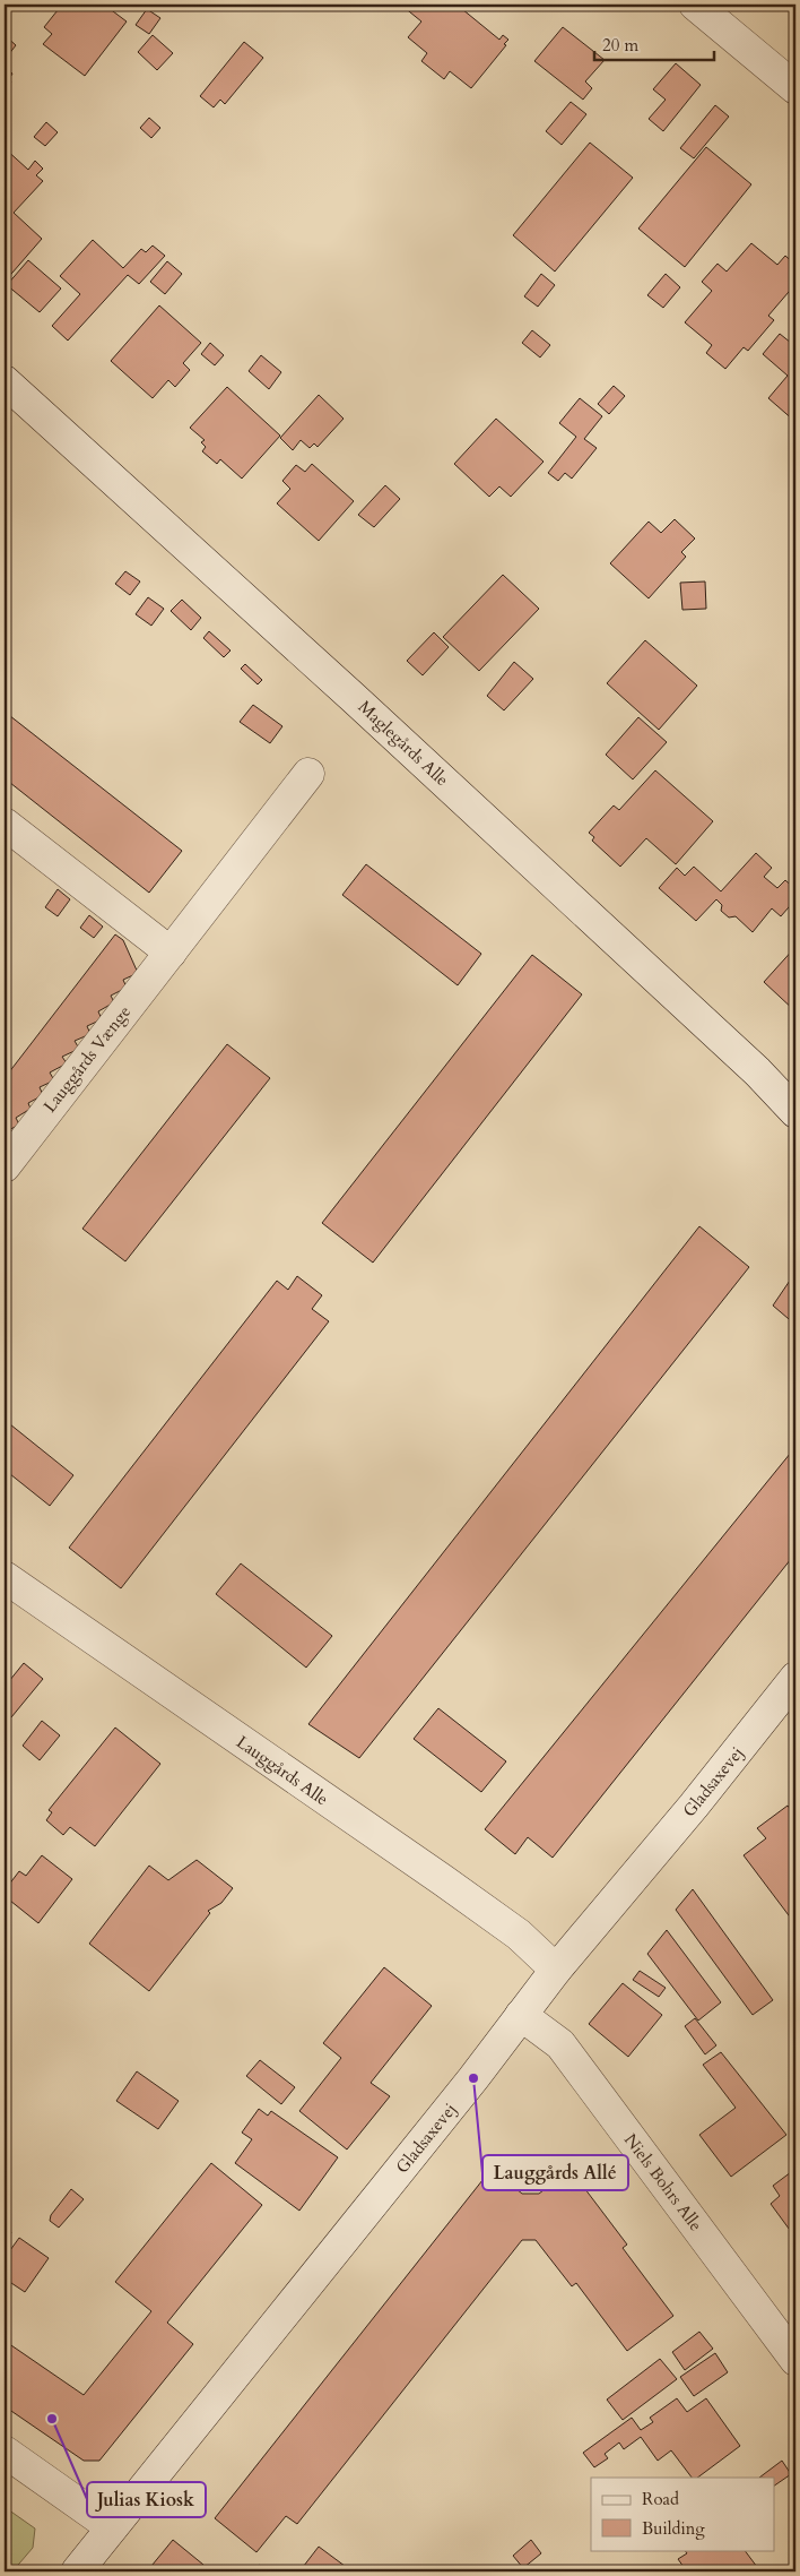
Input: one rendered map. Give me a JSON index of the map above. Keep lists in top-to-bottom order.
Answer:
{
  "streets": {
    "street": [
      "Maglegårds Alle",
      "Lauggårds Vænge",
      "Lauggårds Alle",
      "Gladsaxevej",
      "Niels Bohrs Alle"
    ]
  },
  "crossings": [
    ["Lauggårds Alle", "Gladsaxevej"],
    ["Gladsaxevej", "Niels Bohrs Alle"]
  ],
  "places": ["Lauggårds Allé", "Julias Kiosk"],
  "legend": ["Road", "Building"],
  "scale_bar": "20 m"
}
